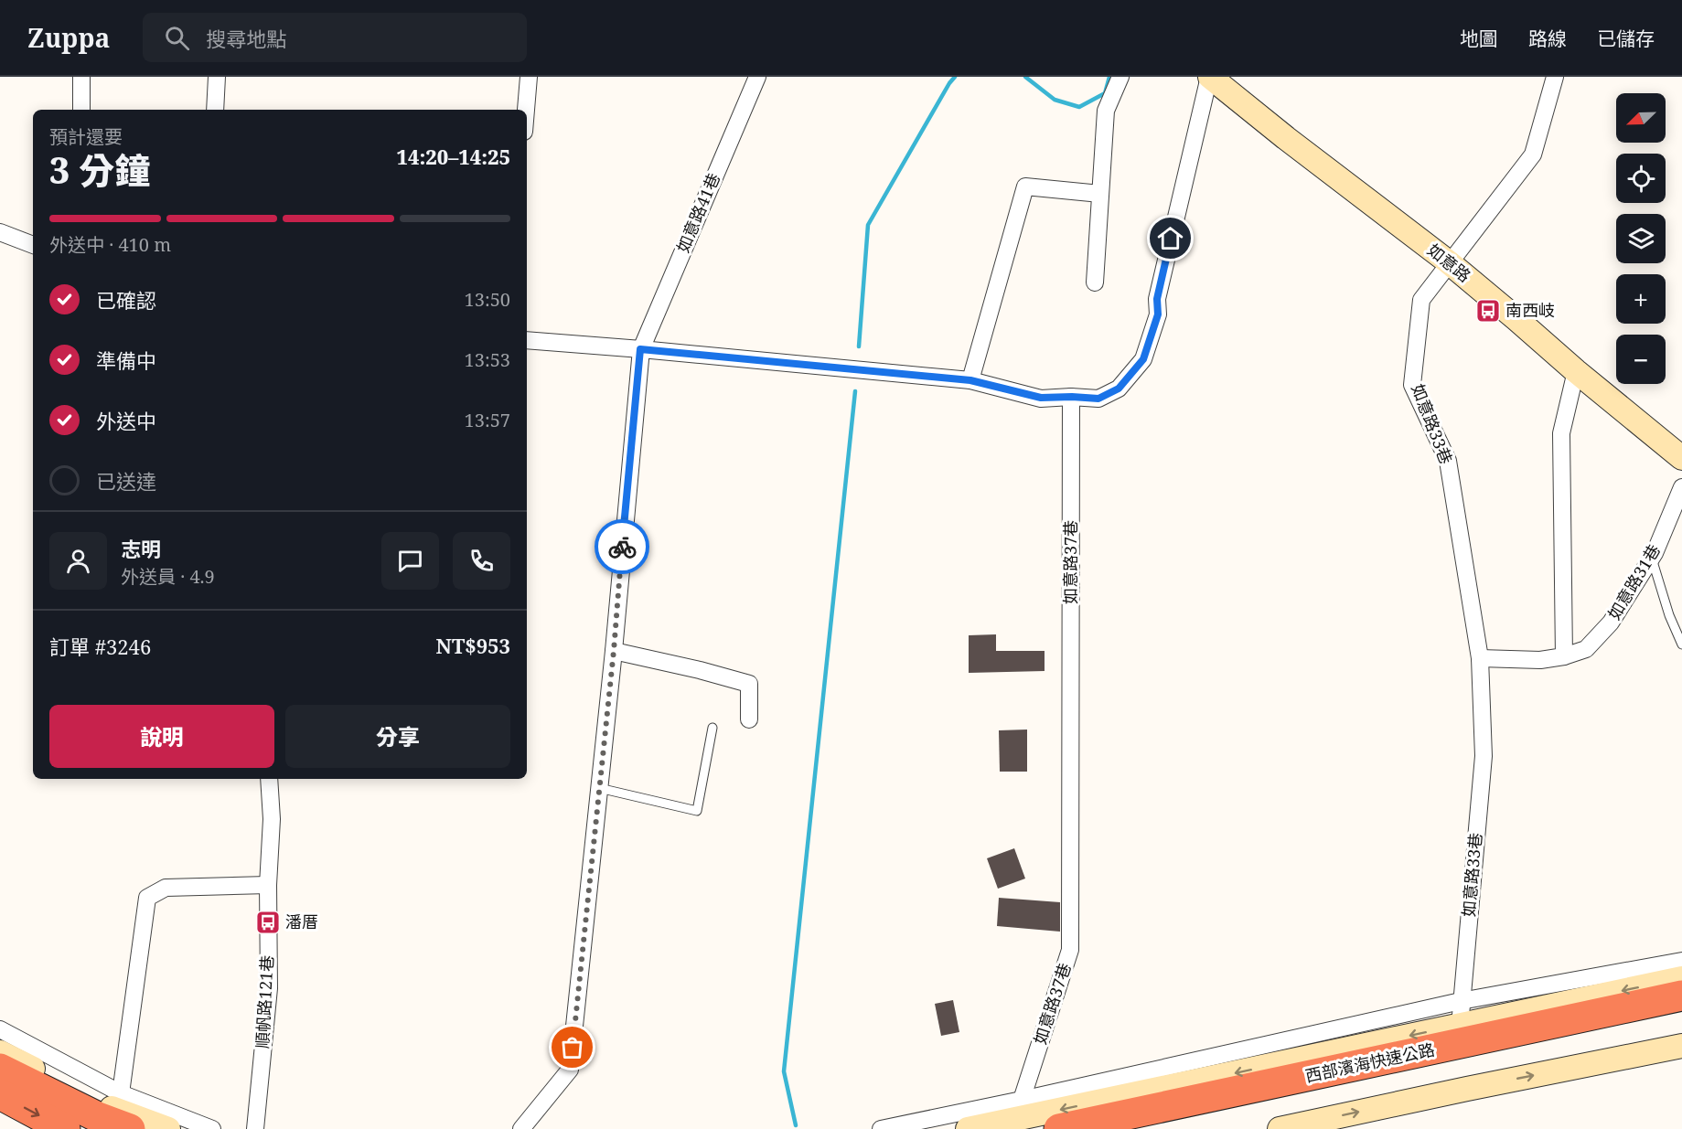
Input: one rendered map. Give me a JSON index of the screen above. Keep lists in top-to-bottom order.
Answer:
{
  "streets": {
    "highway": ["西部濱海快速公路"],
    "street": [
      "如意路41巷",
      "如意路",
      "如意路33巷",
      "如意路37巷",
      "如意路31巷",
      "順帆路121巷"
    ]
  },
  "crossings": [
    ["如意路", "如意路33巷"]
  ],
  "places": {
    "bus stop": ["南西岐", "潘厝"]
  },
  "north": "bottom left",
  "page": {
    "header": "Zuppa",
    "search": "搜尋地點",
    "nav": ["地圖", "路線", "已儲存"],
    "map_buttons": ["+", "−"],
    "heading": ["3 分鐘", "預計還要", "14:20–14:25"],
    "panel": [
      "志明",
      "外送員 · 4.9",
      "訂單 #3246",
      "NT$953"
    ],
    "bar": "外送中 · 410 m",
    "list": [
      ["已確認", "13:50"],
      ["準備中", "13:53"],
      ["外送中", "13:57"],
      "已送達"
    ],
    "buttons": ["說明", "分享"]
  }
}
